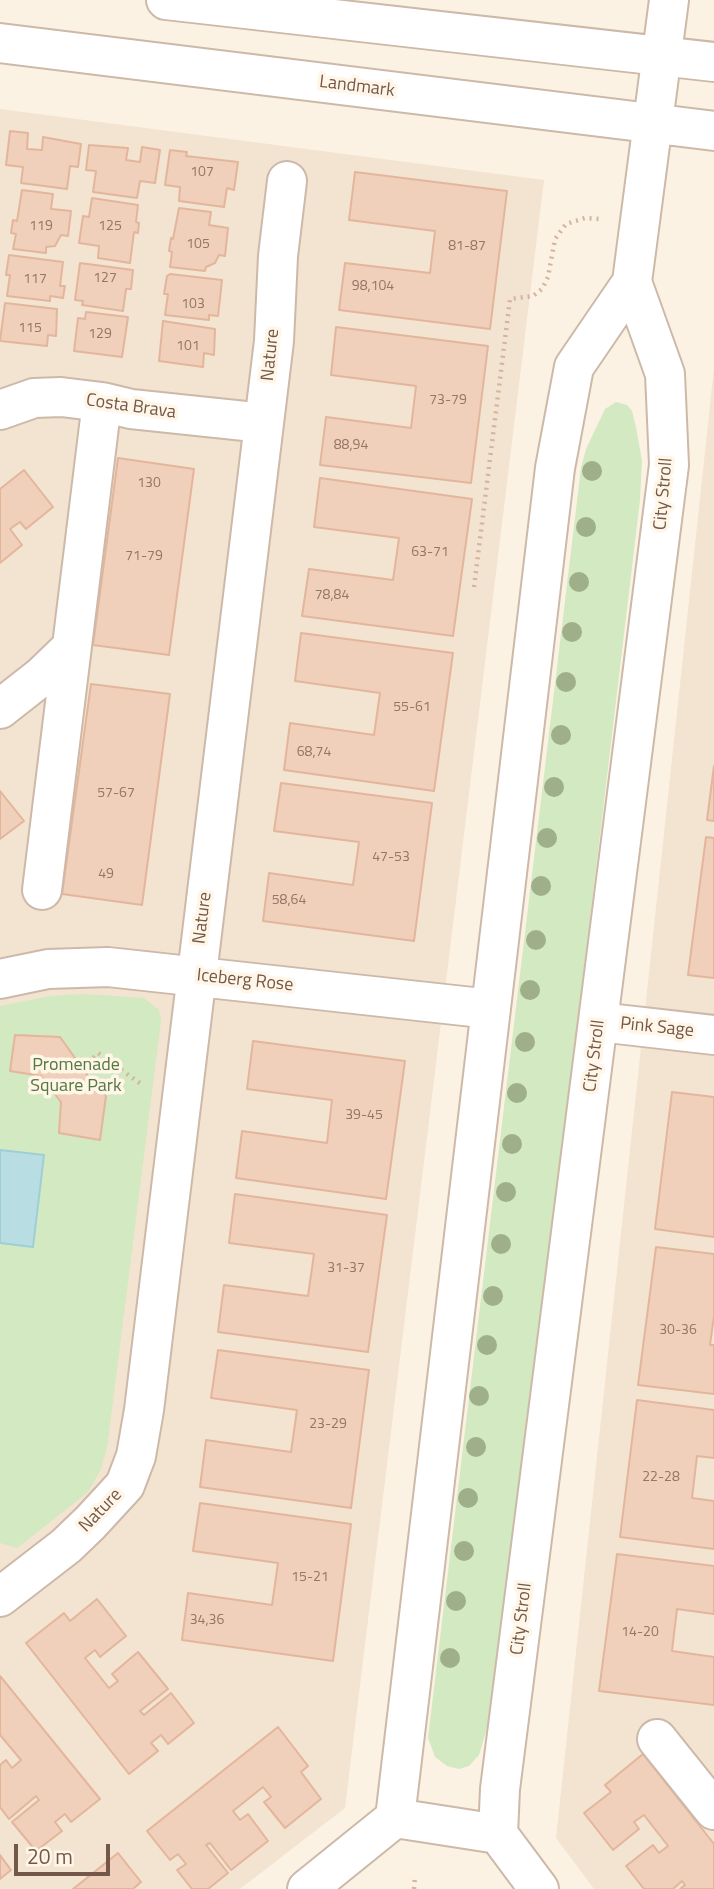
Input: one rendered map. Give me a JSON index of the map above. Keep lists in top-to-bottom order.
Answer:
{
  "streets": {
    "street": [
      "Landmark",
      "Nature",
      "Costa Brava",
      "City Stroll",
      "Iceberg Rose",
      "Pink Sage"
    ]
  },
  "crossings": [
    ["Landmark", "City Stroll"],
    ["Nature", "Costa Brava"],
    ["Nature", "Iceberg Rose"],
    ["City Stroll", "Iceberg Rose"],
    ["City Stroll", "Pink Sage"]
  ],
  "parks": ["Promenade Square Park"],
  "house_numbers": [
    "107",
    "119",
    "125",
    "105",
    "81-87",
    "127",
    "117",
    "98,104",
    "103",
    "115",
    "129",
    "101",
    "73-79",
    "88,94",
    "130",
    "63-71",
    "71-79",
    "78,84",
    "55-61",
    "68,74",
    "57-67",
    "47-53",
    "49",
    "58,64",
    "39-45",
    "31-37",
    "30-36",
    "23-29",
    "22-28",
    "15-21",
    "34,36",
    "14-20"
  ],
  "scale_bar": "20 m"
}
